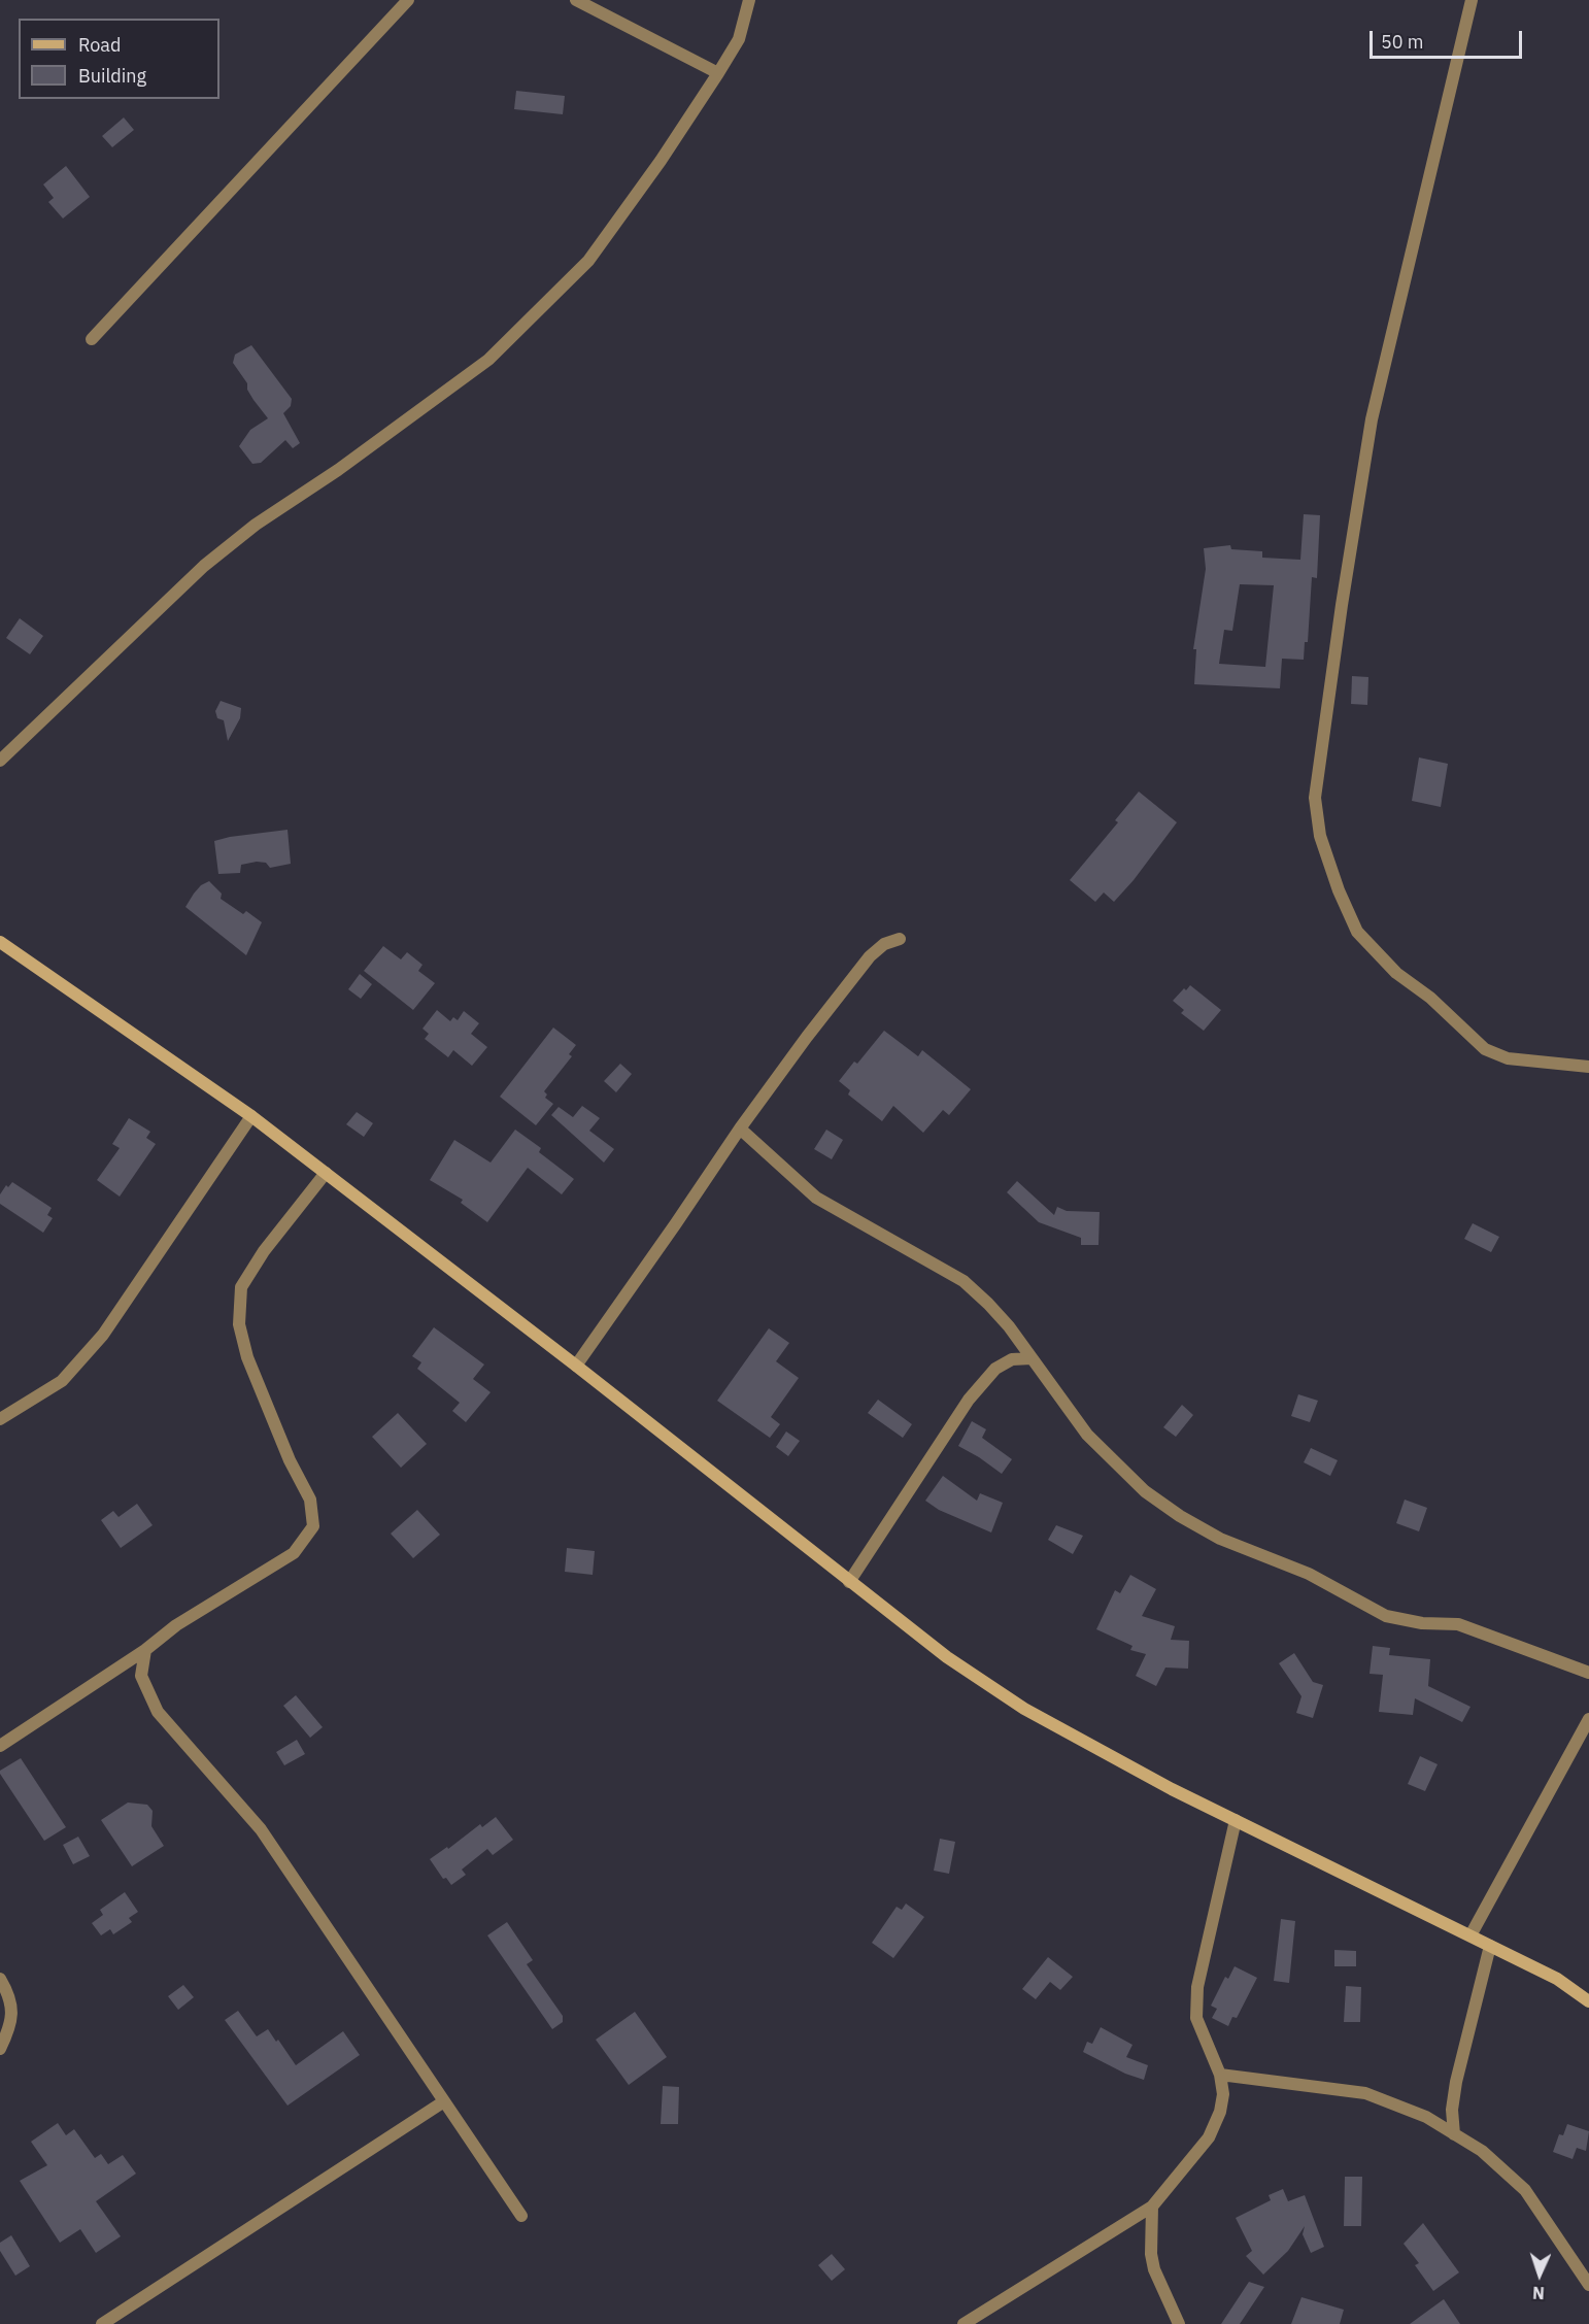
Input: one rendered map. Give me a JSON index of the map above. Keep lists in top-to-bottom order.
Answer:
{
  "legend": ["Road", "Building"],
  "scale_bar": "50 m",
  "north": "bottom"
}
